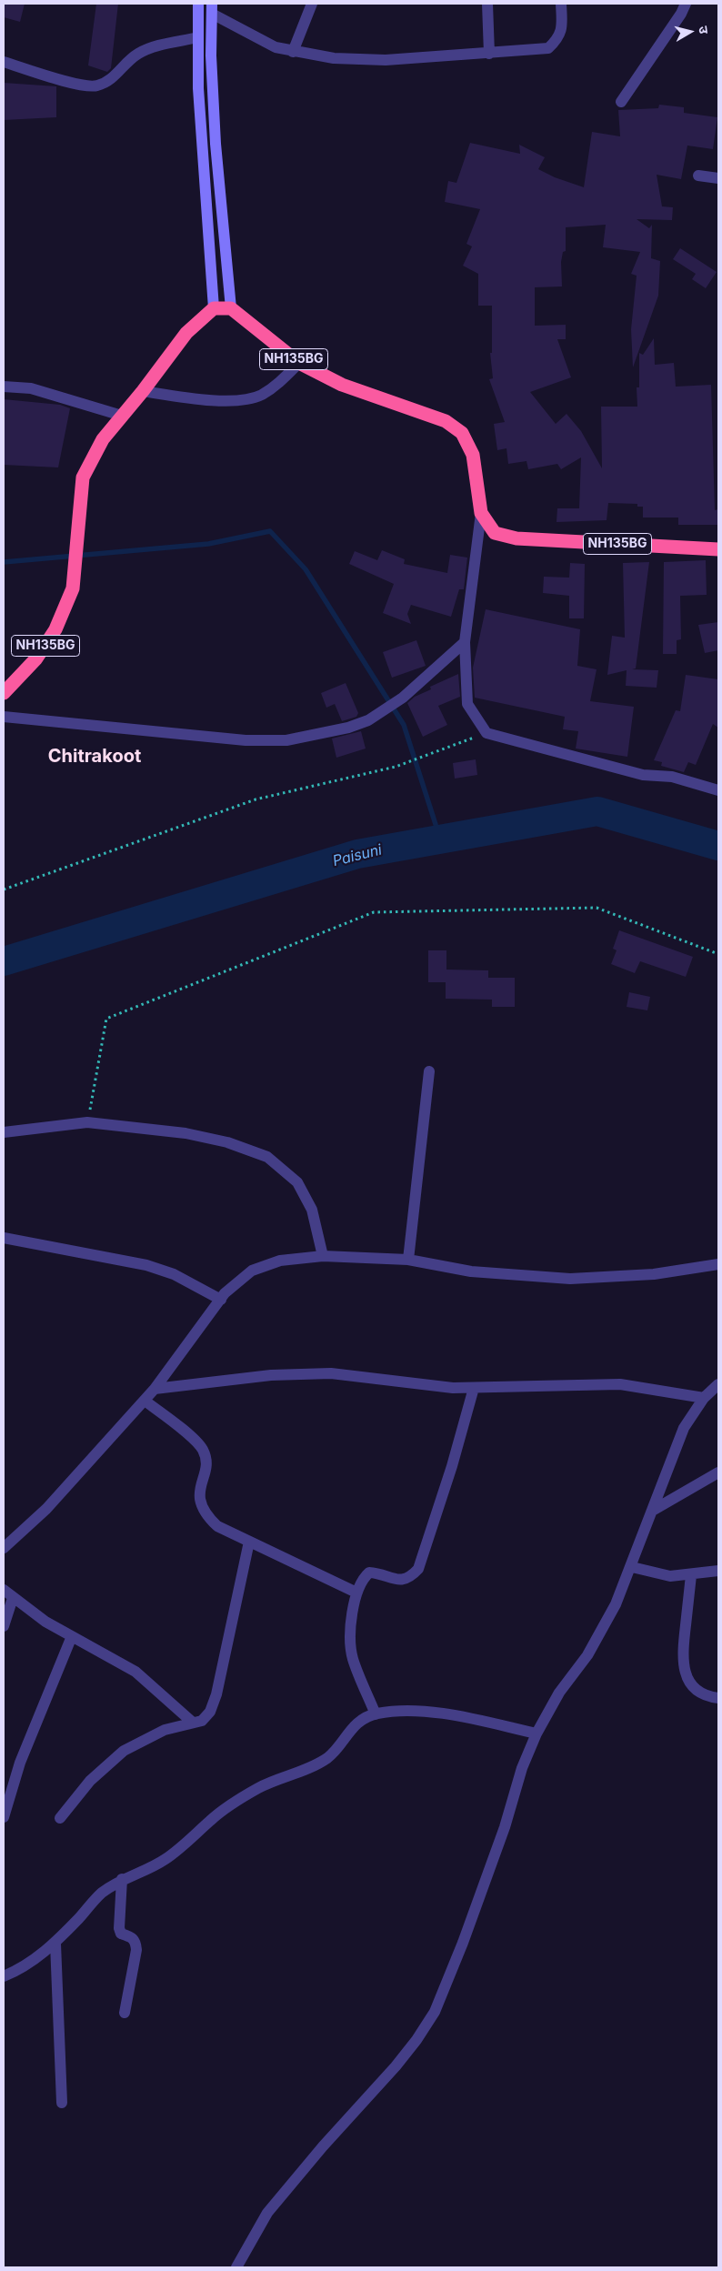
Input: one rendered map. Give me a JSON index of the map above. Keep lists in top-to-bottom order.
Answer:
{
  "streets": {
    "highway": ["NH135BG"]
  },
  "districts": ["Chitrakoot"],
  "water": ["Paisuni"],
  "north": "right"
}
